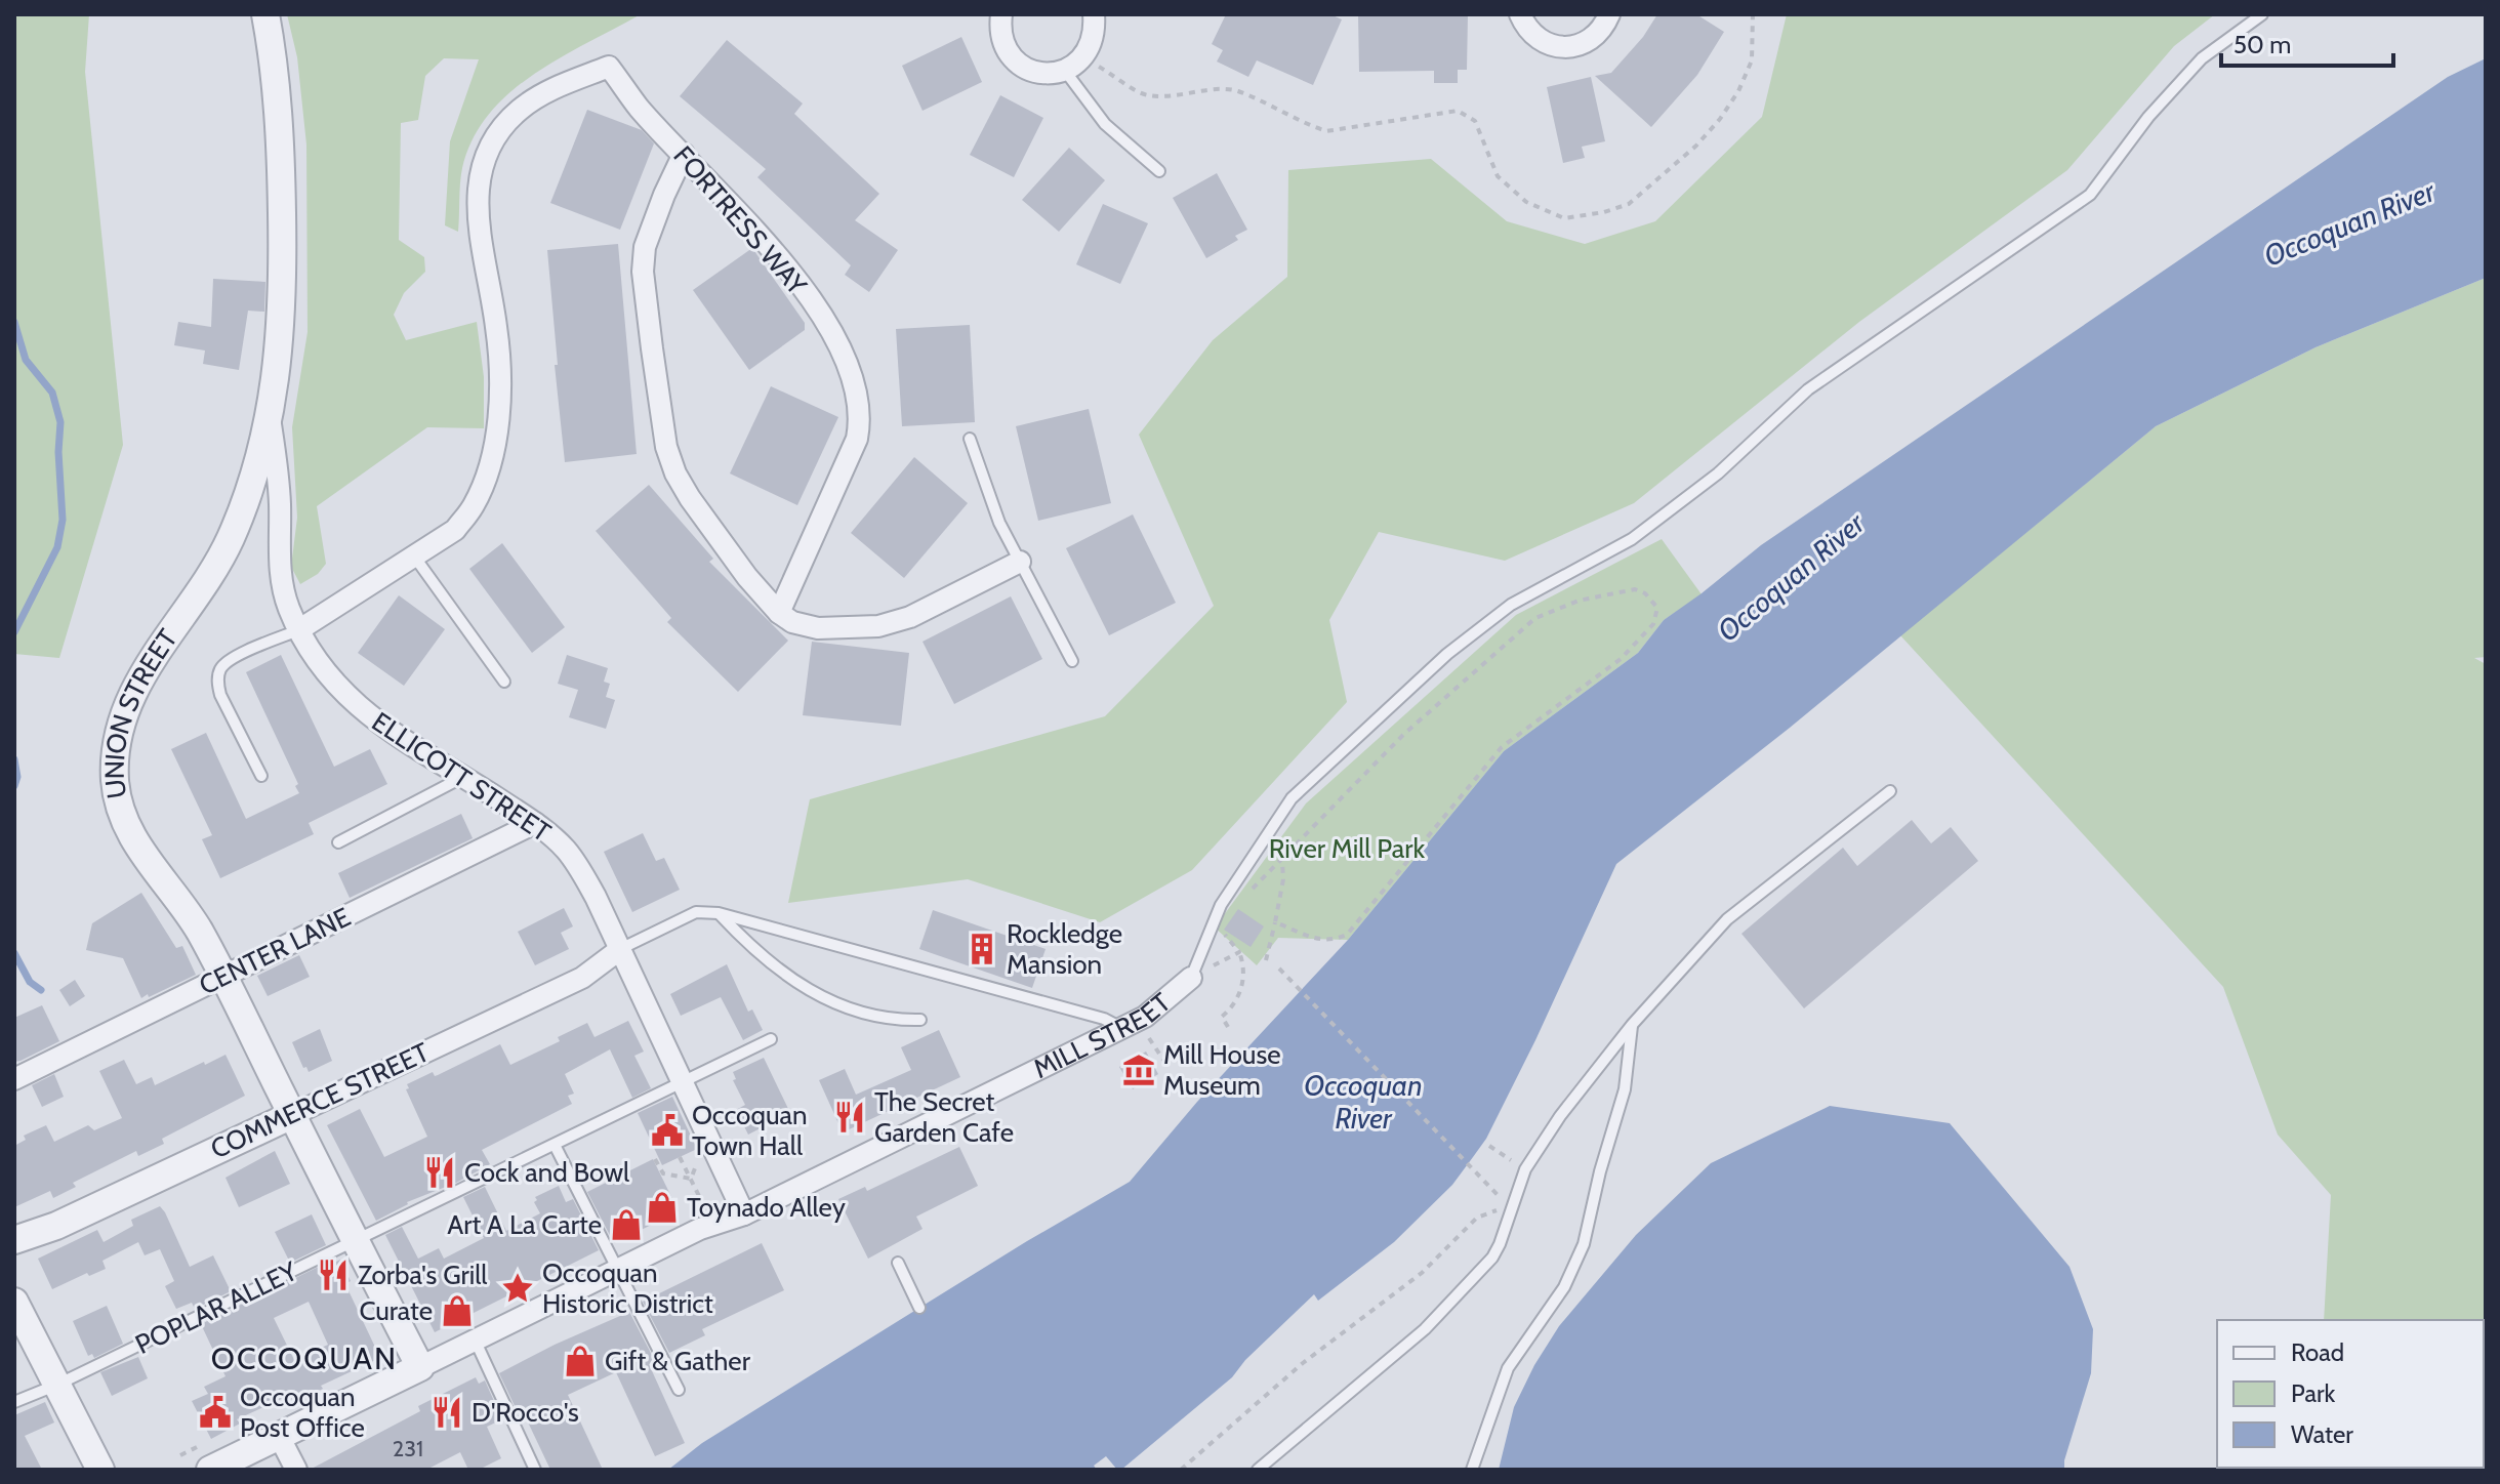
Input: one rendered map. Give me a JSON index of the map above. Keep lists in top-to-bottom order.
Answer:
{
  "streets": {
    "street": [
      "FORTRESS WAY",
      "UNION STREET",
      "ELLICOTT STREET",
      "CENTER LANE",
      "MILL STREET",
      "COMMERCE STREET"
    ],
    "lane": ["POPLAR ALLEY"]
  },
  "crossings": [
    ["UNION STREET", "ELLICOTT STREET"],
    ["UNION STREET", "CENTER LANE"],
    ["UNION STREET", "MILL STREET"],
    ["UNION STREET", "COMMERCE STREET"],
    ["UNION STREET", "POPLAR ALLEY"],
    ["ELLICOTT STREET", "CENTER LANE"],
    ["ELLICOTT STREET", "MILL STREET"],
    ["ELLICOTT STREET", "COMMERCE STREET"],
    ["ELLICOTT STREET", "POPLAR ALLEY"]
  ],
  "districts": ["OCCOQUAN"],
  "water": ["Occoquan River"],
  "parks": ["River Mill Park"],
  "places": {
    "building": ["Rockledge Mansion"],
    "museum": ["Mill House Museum"],
    "restaurant": [
      "The Secret Garden Cafe",
      "Cock and Bowl",
      "Zorba's Grill",
      "D'Rocco's"
    ],
    "public building": ["Occoquan Town Hall", "Occoquan Post Office"],
    "shop": [
      "Toynado Alley",
      "Art A La Carte",
      "Curate",
      "Gift & Gather"
    ],
    "place": ["Occoquan Historic District"]
  },
  "house_numbers": ["231"],
  "legend": ["Road", "Park", "Water"],
  "scale_bar": "50 m"
}
